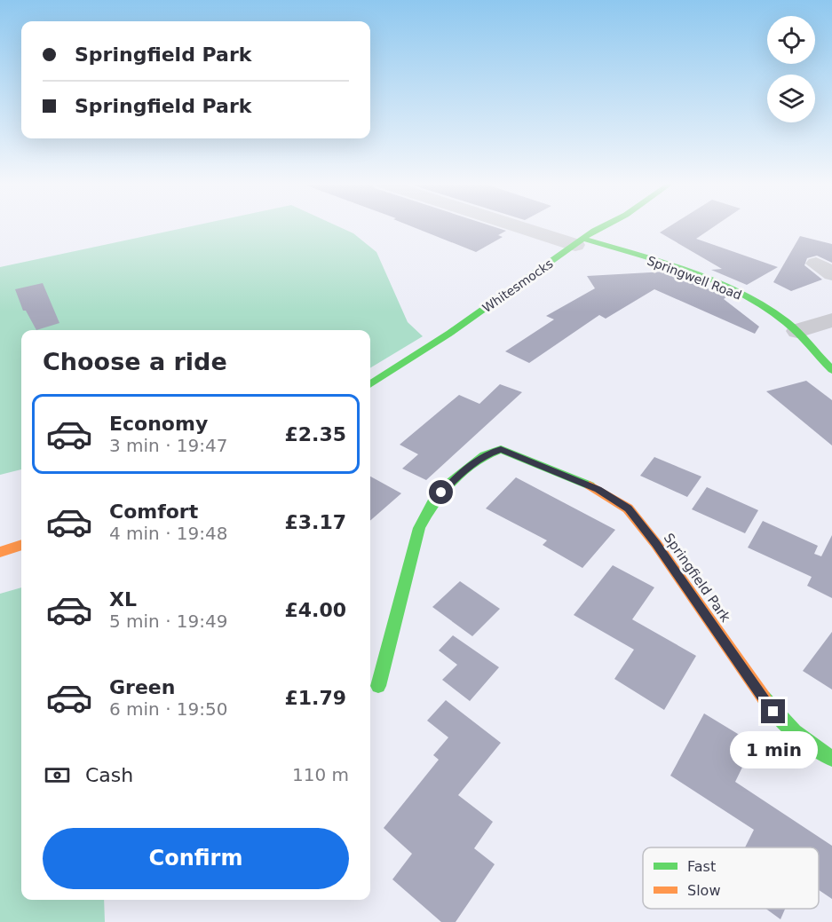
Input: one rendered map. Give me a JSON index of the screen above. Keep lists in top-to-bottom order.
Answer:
{
  "streets": {
    "main road": ["Springwell Road", "Whitesmocks", "Springfield Park"]
  },
  "crossings": [
    ["Springwell Road", "Whitesmocks"]
  ],
  "legend": ["Fast", "Slow"],
  "page": {
    "banner": ["Springfield Park", "Springfield Park"],
    "heading": "Choose a ride",
    "list": [
      {
        "name": "Economy",
        "note": "3 min · 19:47",
        "value": "£2.35"
      },
      {
        "name": "Comfort",
        "note": "4 min · 19:48",
        "value": "£3.17"
      },
      {
        "name": "XL",
        "note": "5 min · 19:49",
        "value": "£4.00"
      },
      {
        "name": "Green",
        "note": "6 min · 19:50",
        "value": "£1.79"
      }
    ],
    "bubble": "1 min",
    "pay": ["Cash", "110 m"],
    "buttons": "Confirm"
  }
}
